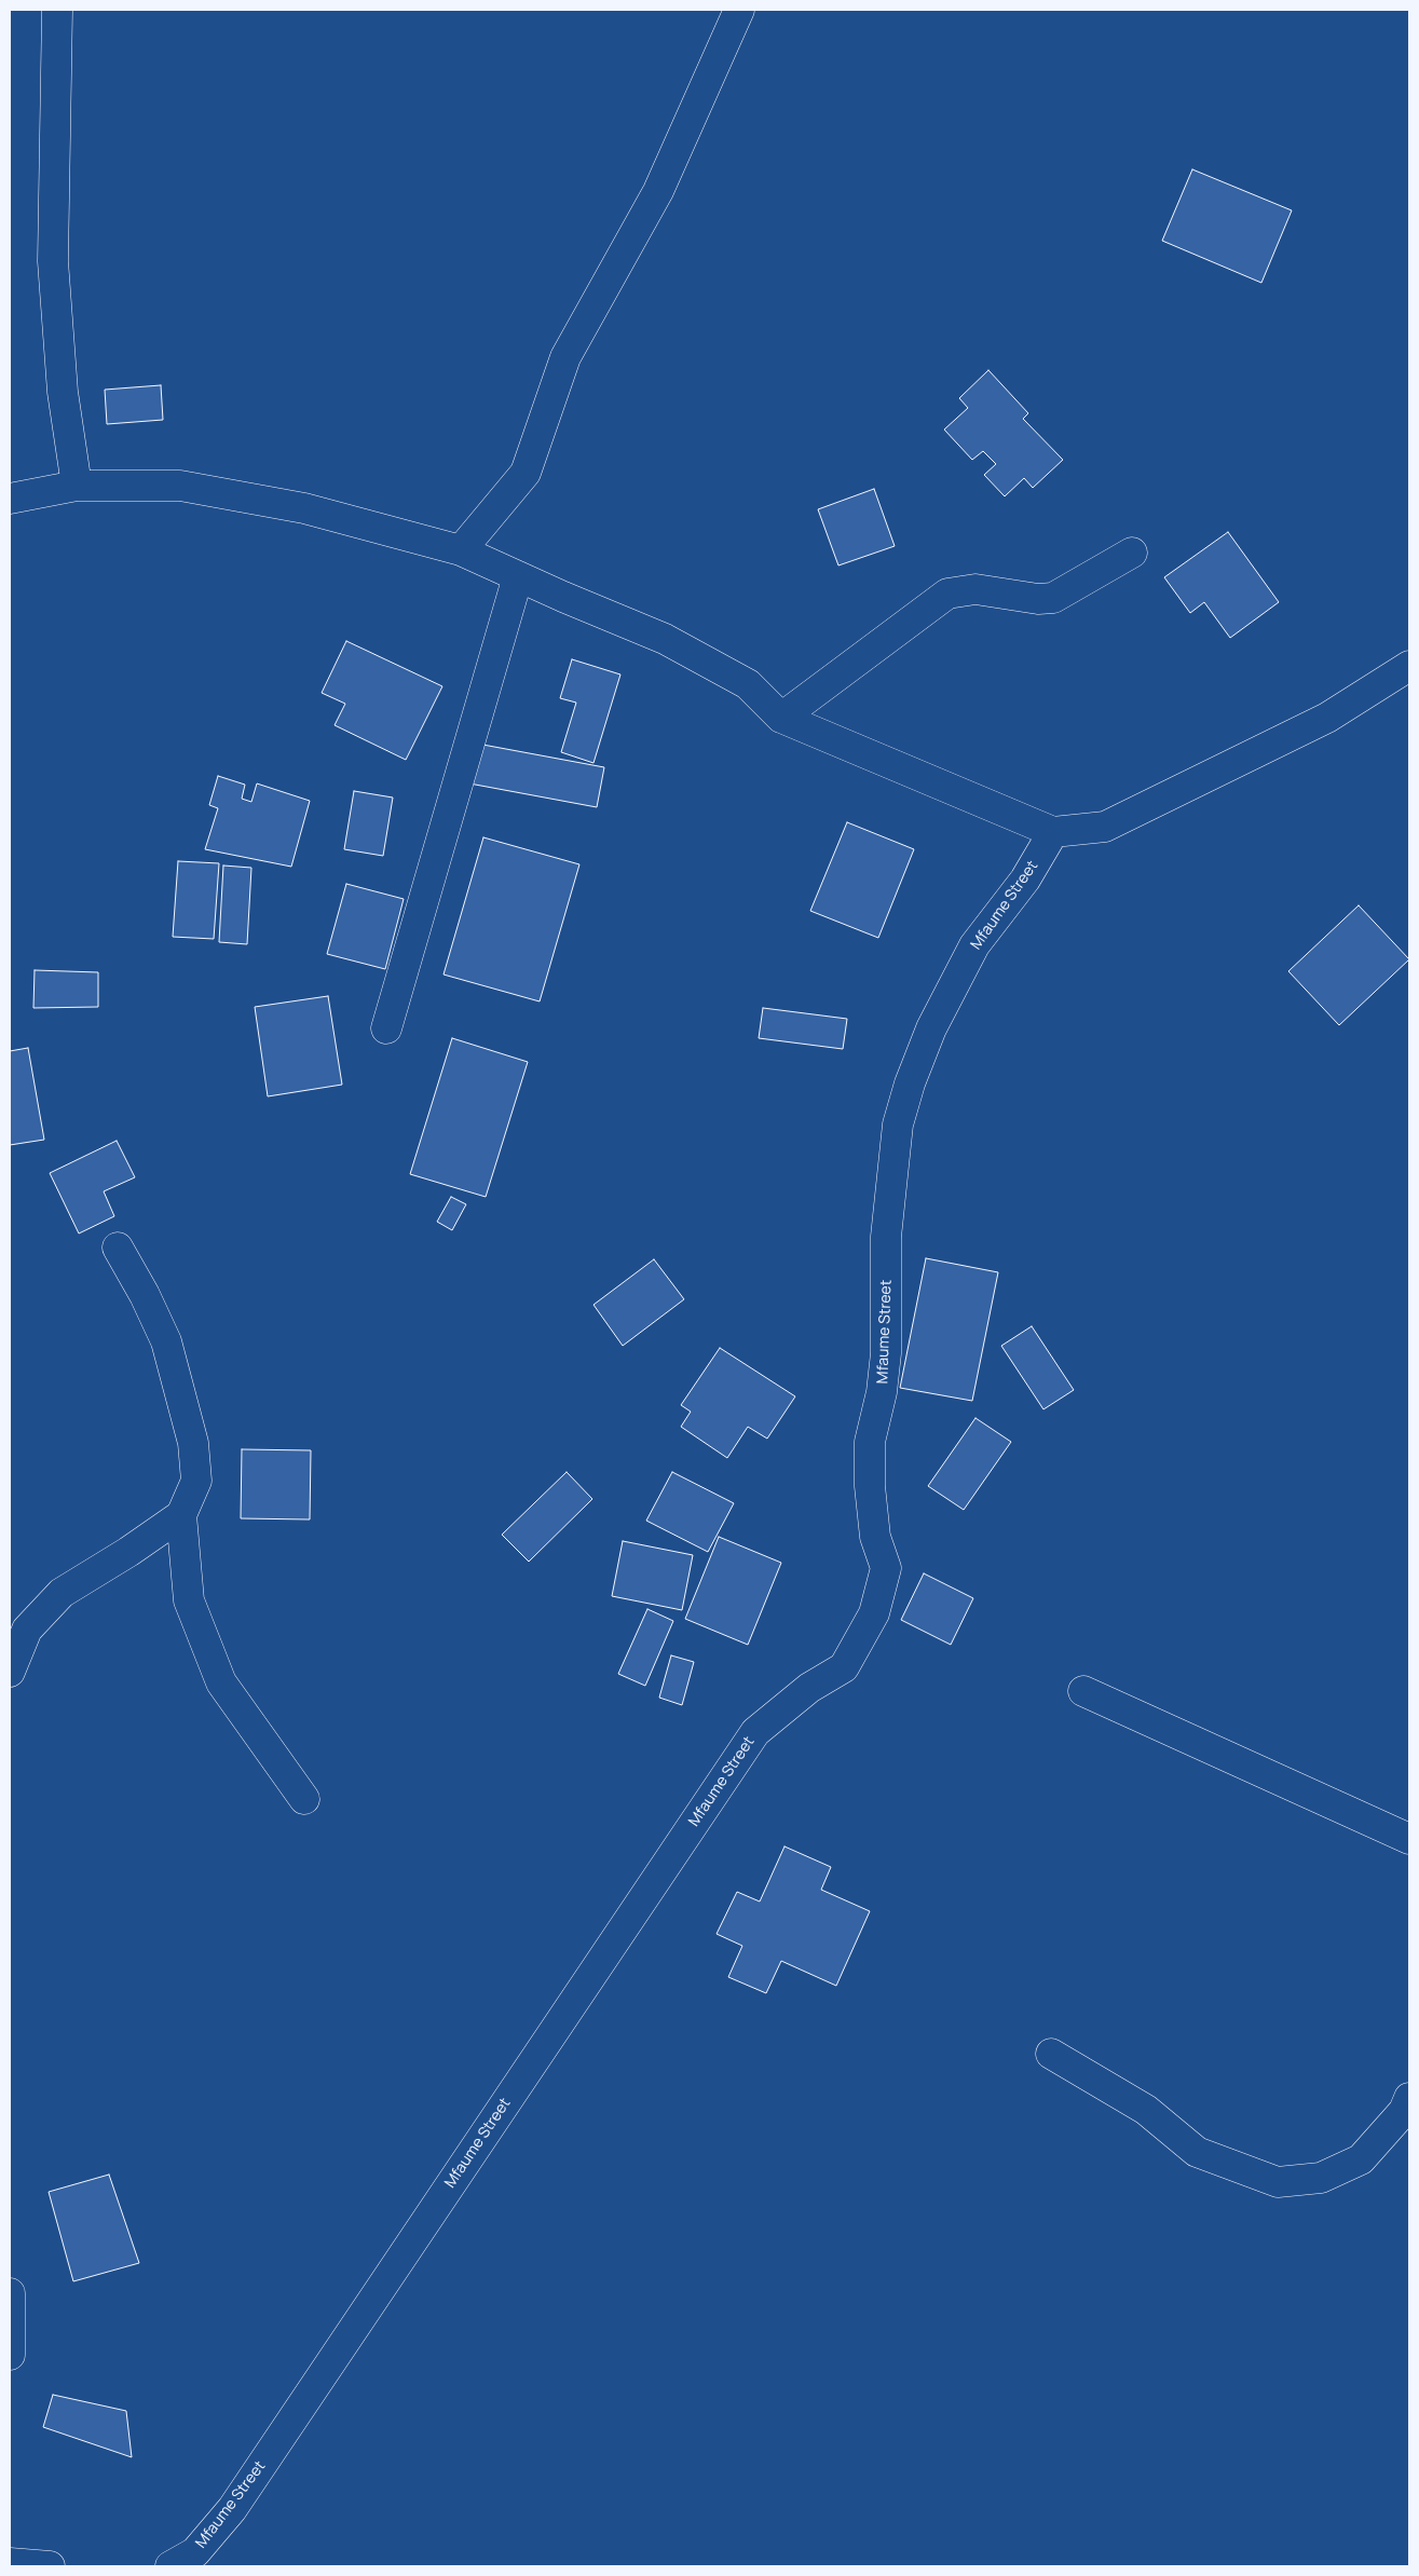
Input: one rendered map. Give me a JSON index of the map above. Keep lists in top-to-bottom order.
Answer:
{
  "streets": {
    "street": ["Mfaume Street"]
  }
}
